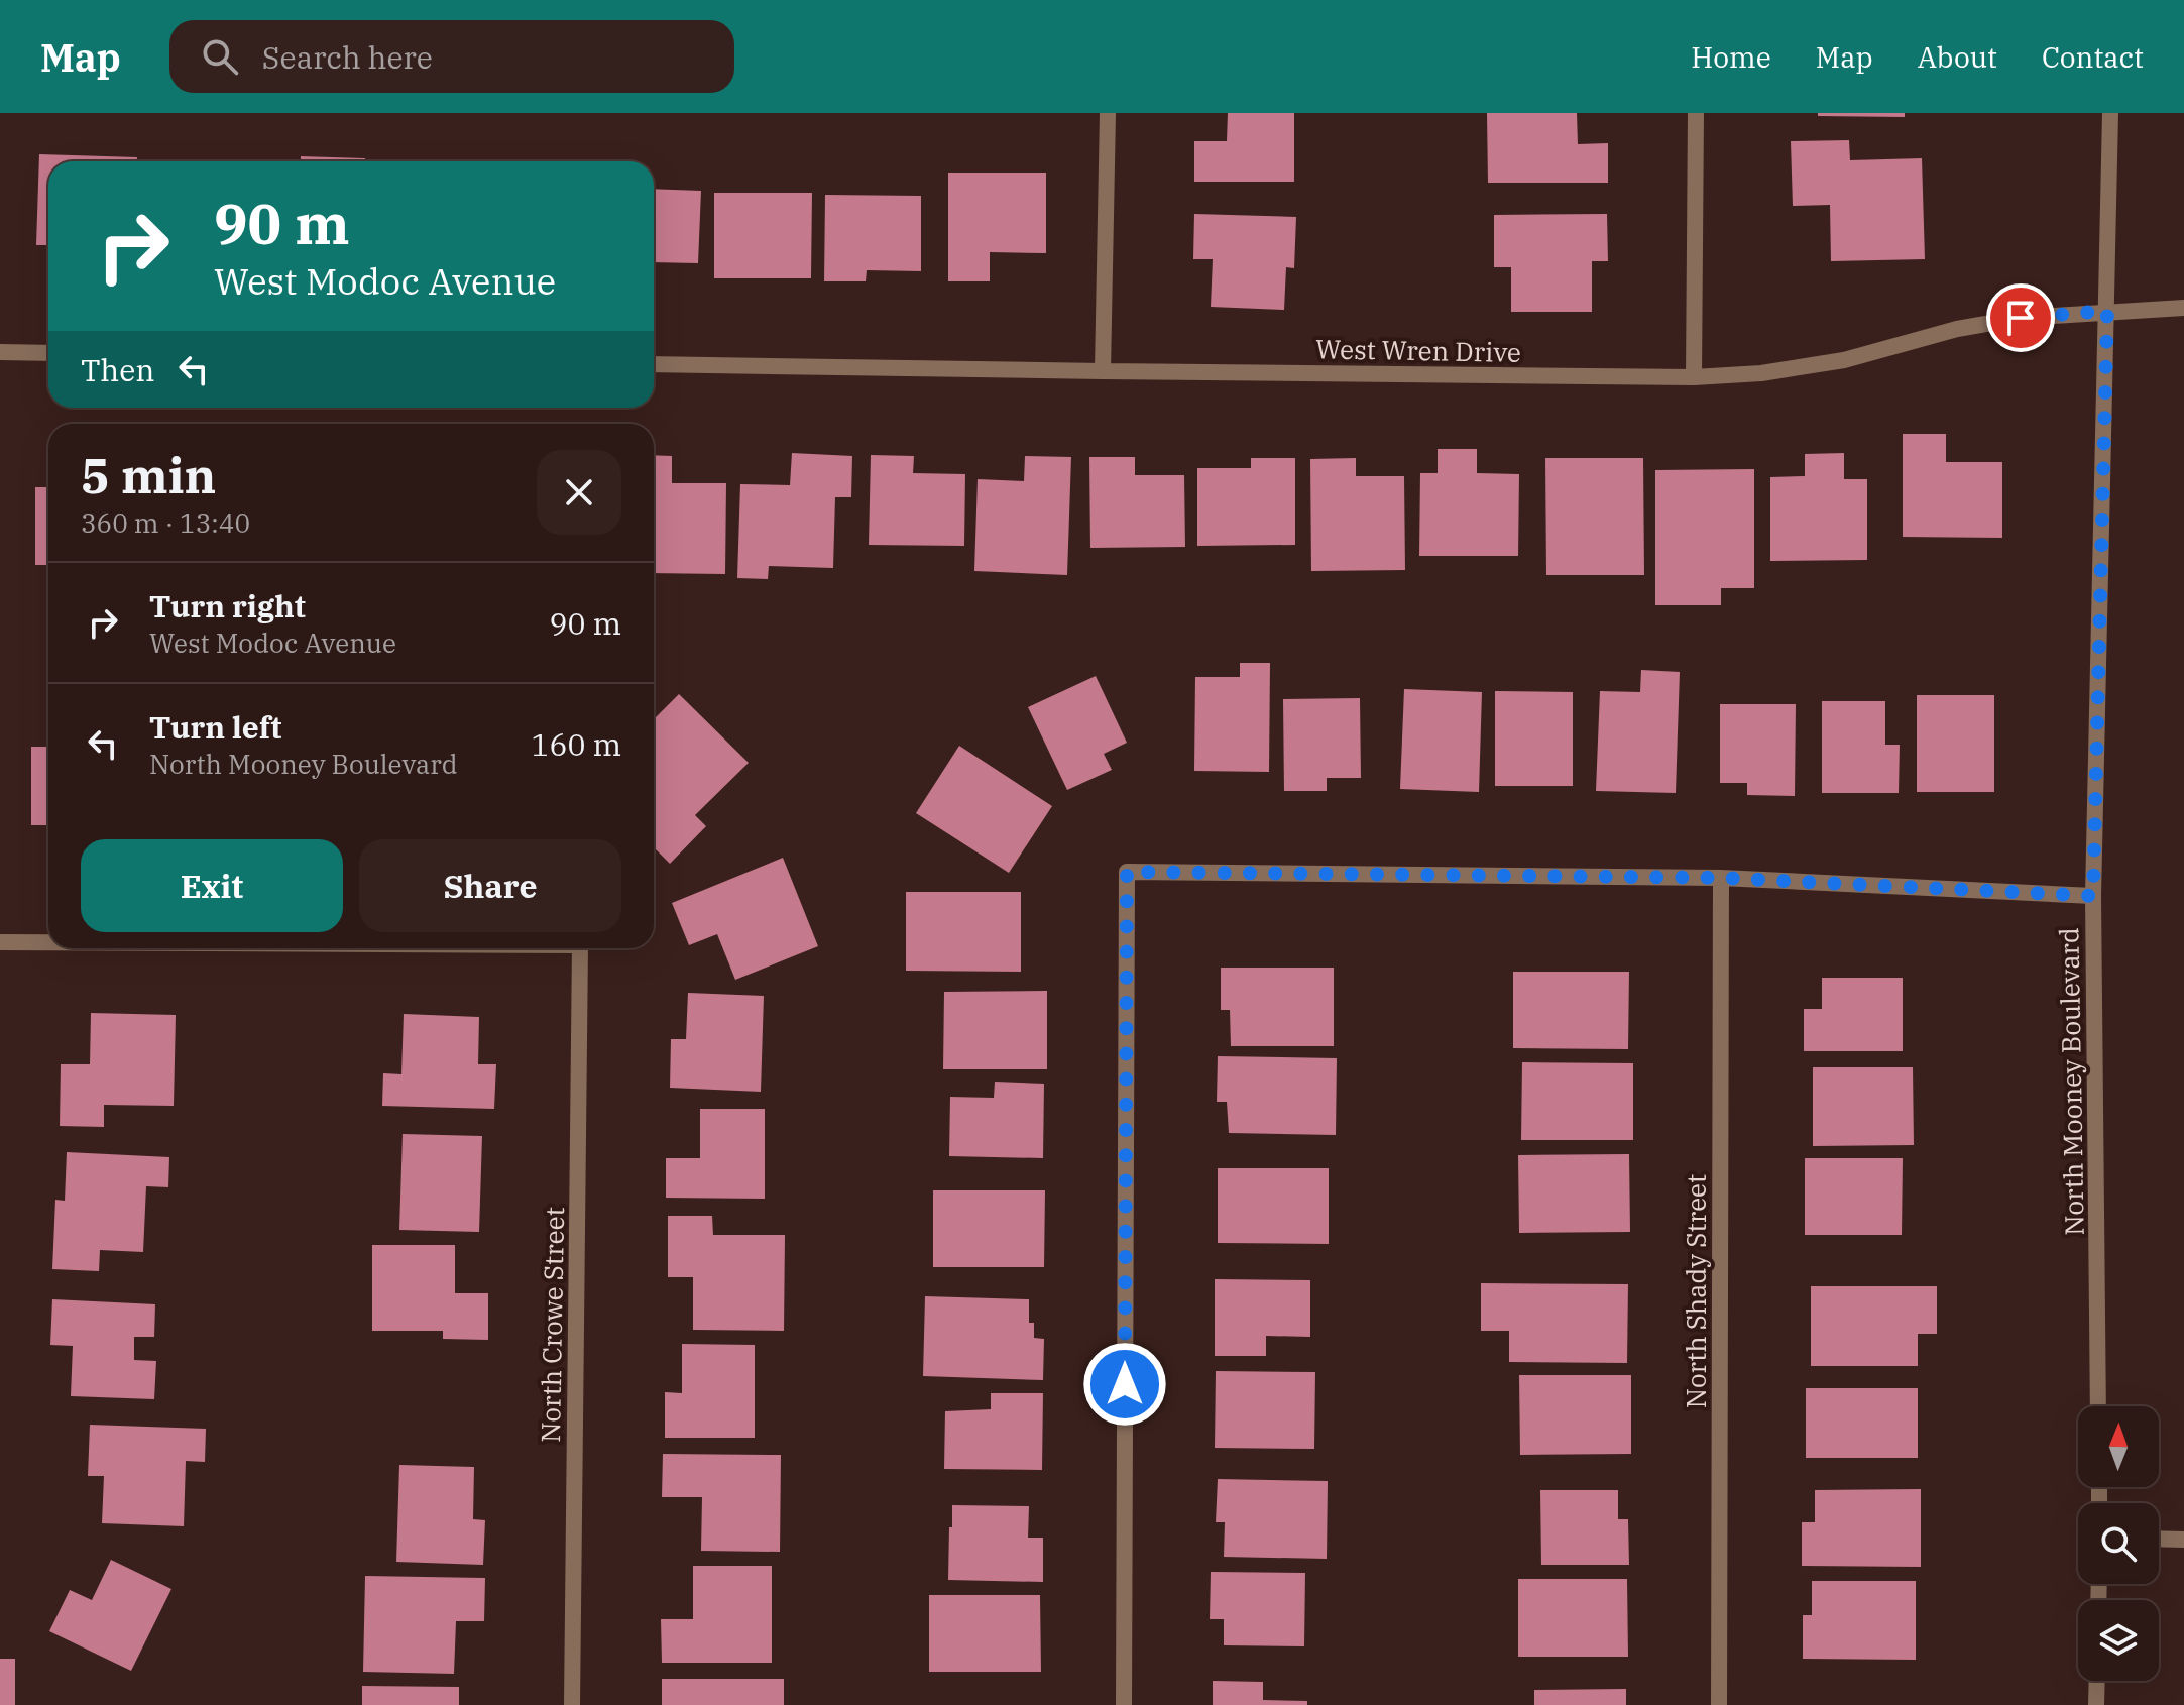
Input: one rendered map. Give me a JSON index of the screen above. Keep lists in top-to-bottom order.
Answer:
{
  "streets": {
    "street": [
      "West Wren Drive",
      "North Mooney Boulevard",
      "North Shady Street",
      "North Crowe Street"
    ]
  },
  "crossings": [
    ["West Wren Drive", "North Mooney Boulevard"]
  ],
  "north": "top",
  "page": {
    "header": "Map",
    "search": "Search here",
    "nav": [
      "Home",
      "Map",
      "About",
      "Contact"
    ],
    "turn": ["90 m", "West Modoc Avenue"],
    "then": "Then",
    "heading": ["5 min", "360 m · 13:40"],
    "list": [
      {
        "name": "Turn right",
        "note": "West Modoc Avenue",
        "value": "90 m"
      },
      {
        "name": "Turn left",
        "note": "North Mooney Boulevard",
        "value": "160 m"
      }
    ],
    "buttons": ["Exit", "Share"]
  }
}
